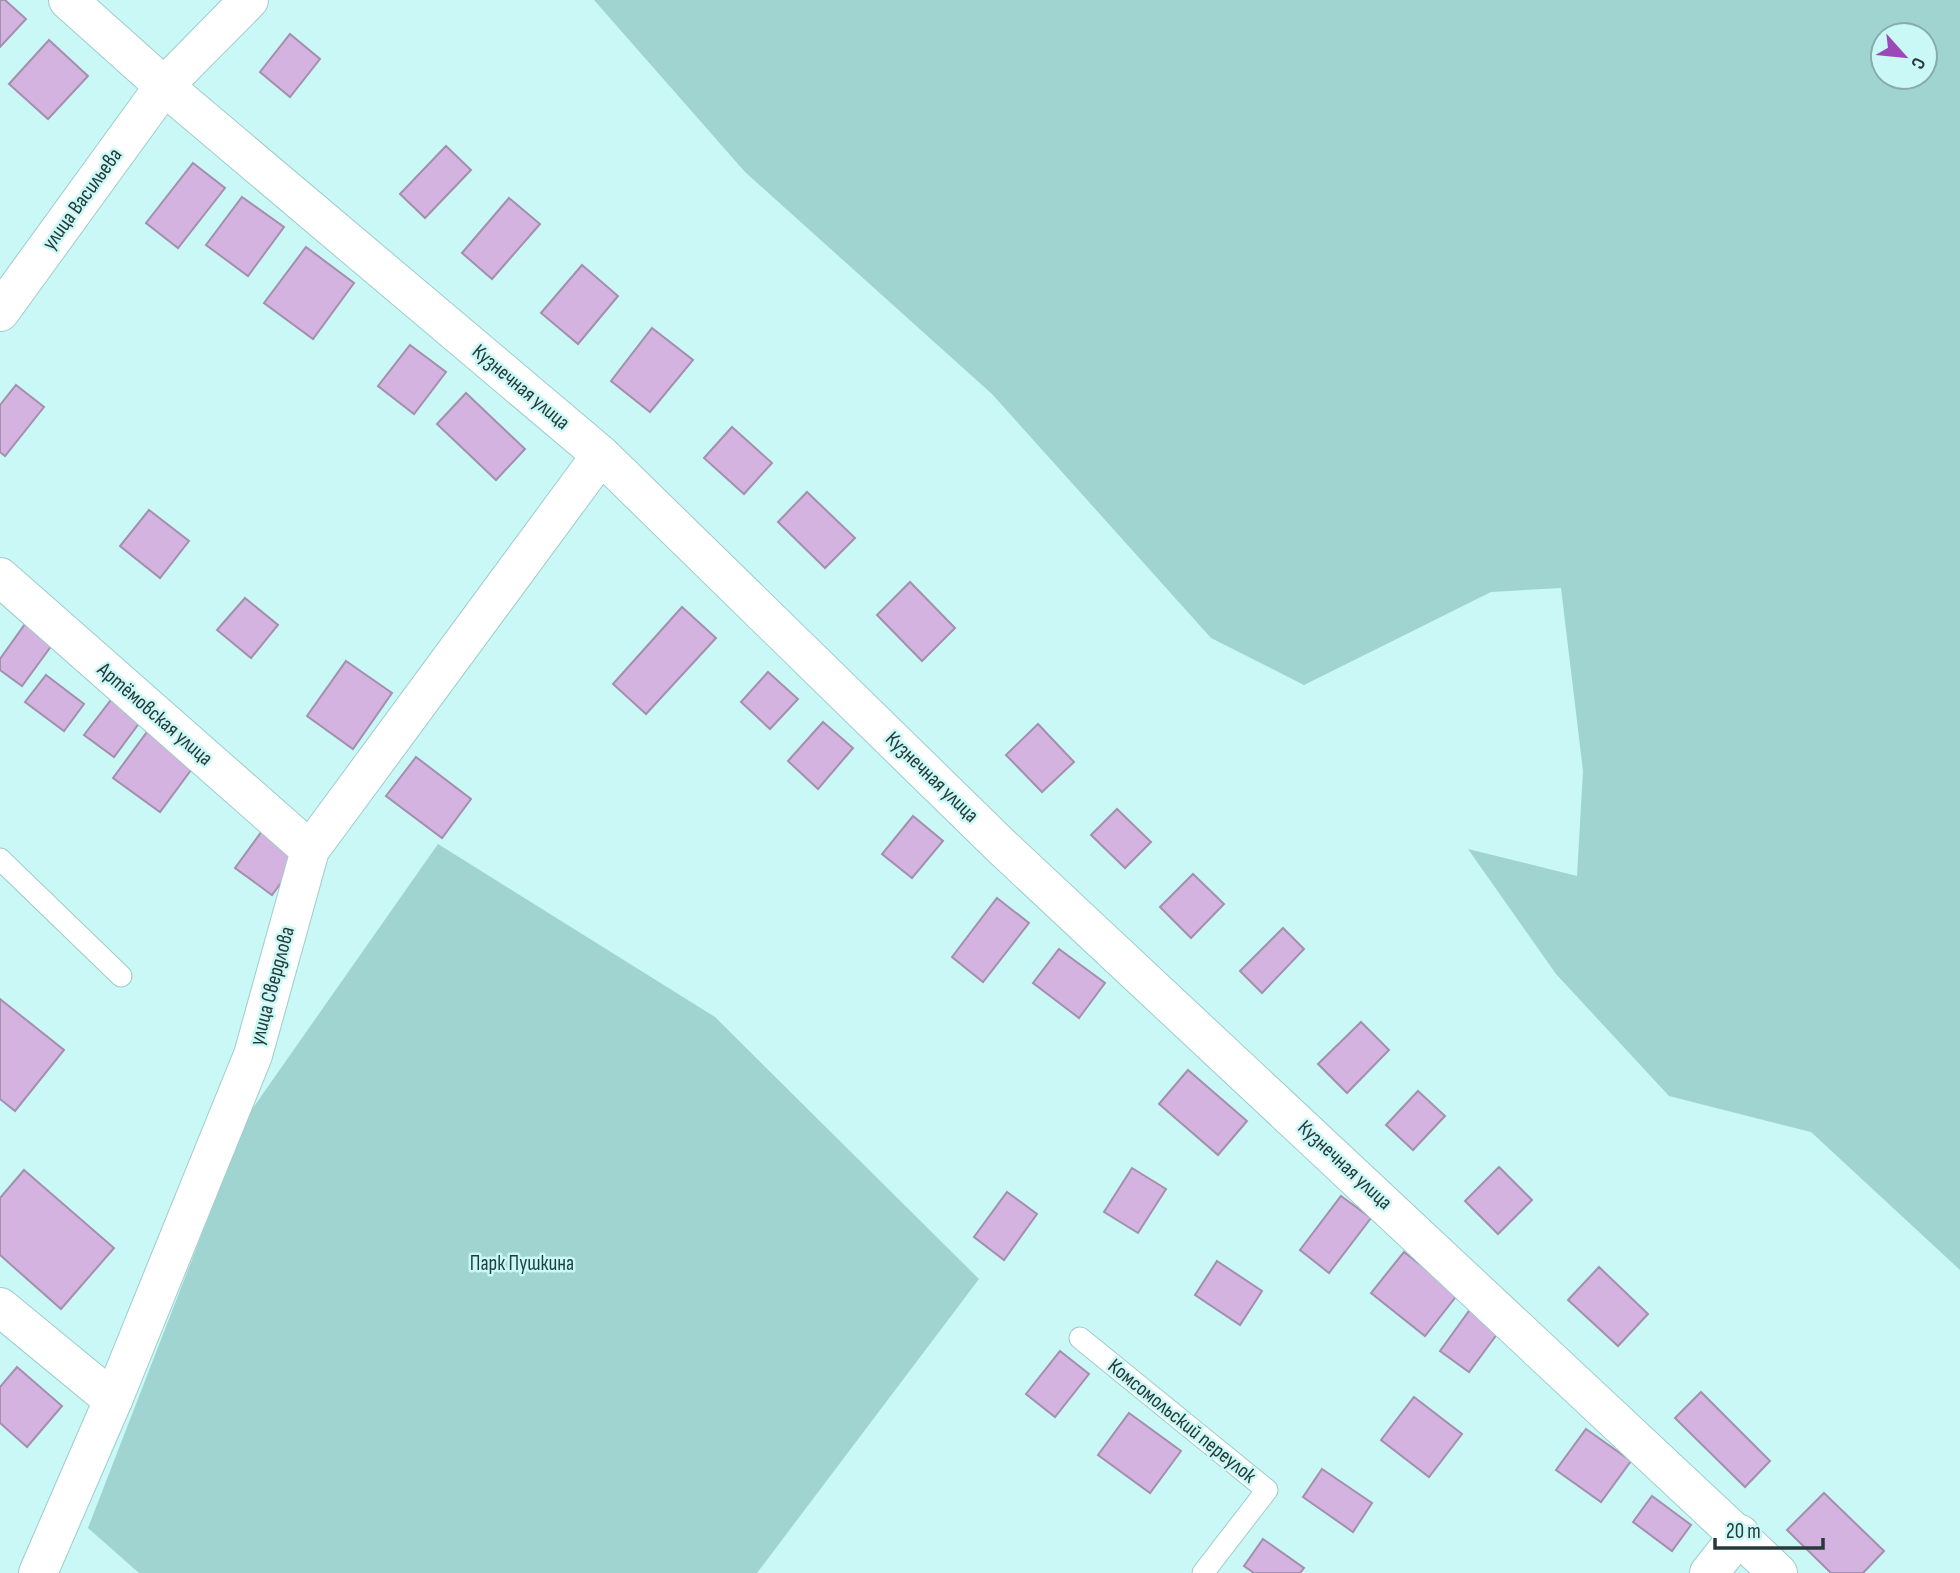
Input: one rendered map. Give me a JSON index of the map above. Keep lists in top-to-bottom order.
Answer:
{
  "streets": {
    "street": [
      "улица Васильева",
      "Кузнечная улица",
      "Артёмовская улица",
      "улица Свердлова"
    ],
    "lane": ["Комсомольский переулок"]
  },
  "crossings": [
    ["улица Васильева", "Кузнечная улица"],
    ["Кузнечная улица", "улица Свердлова"],
    ["Артёмовская улица", "улица Свердлова"]
  ],
  "parks": ["Парк Пушкина"],
  "scale_bar": "20 m",
  "north": "bottom right"
}
